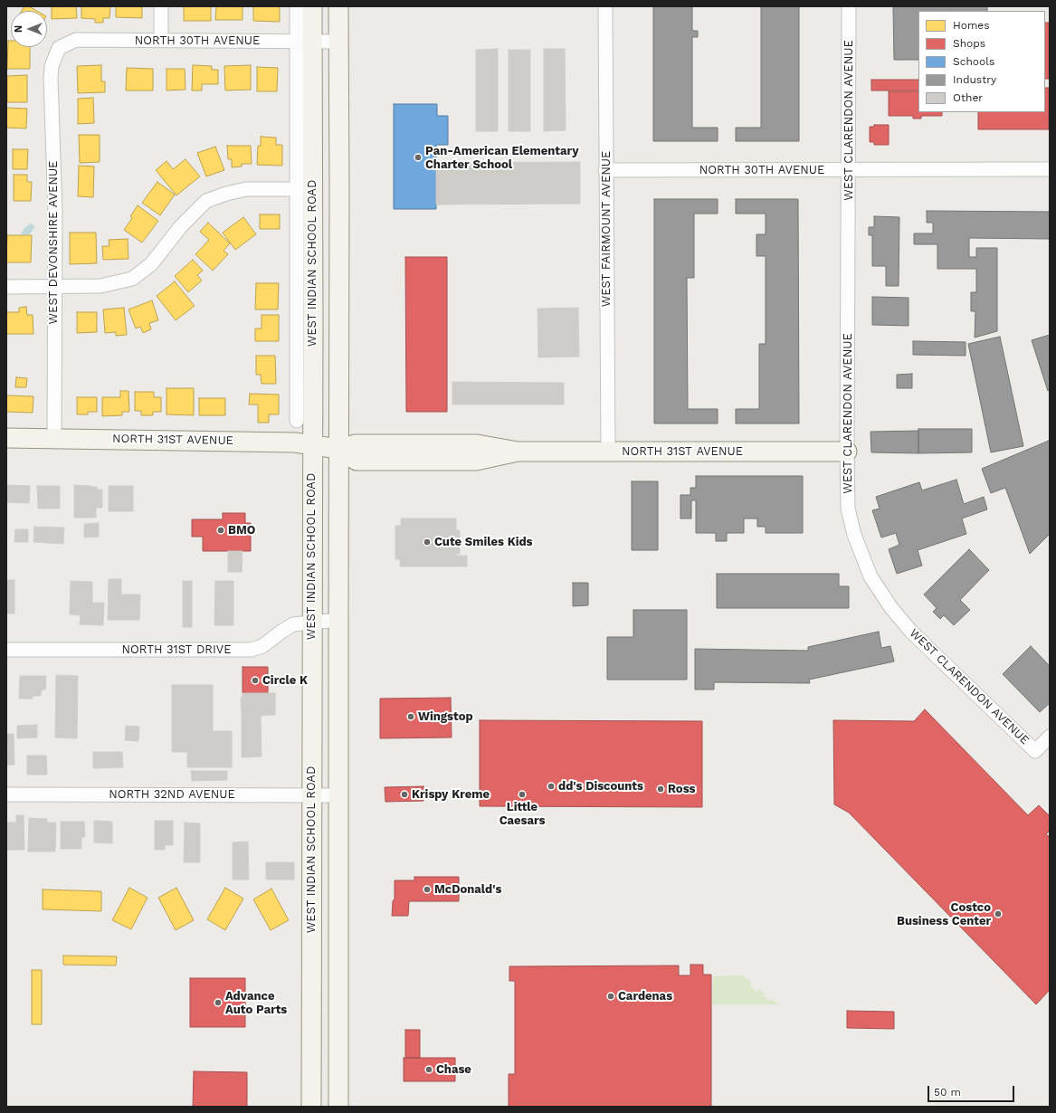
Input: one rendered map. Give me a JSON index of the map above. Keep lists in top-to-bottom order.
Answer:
{
  "streets": {
    "main road": ["WEST INDIAN SCHOOL ROAD", "NORTH 31ST AVENUE"],
    "street": [
      "NORTH 30TH AVENUE",
      "WEST CLARENDON AVENUE",
      "WEST FAIRMOUNT AVENUE",
      "WEST DEVONSHIRE AVENUE",
      "NORTH 31ST DRIVE",
      "NORTH 32ND AVENUE"
    ]
  },
  "crossings": [
    ["NORTH 30TH AVENUE", "WEST CLARENDON AVENUE"],
    ["NORTH 30TH AVENUE", "WEST FAIRMOUNT AVENUE"],
    ["NORTH 30TH AVENUE", "WEST DEVONSHIRE AVENUE"],
    ["NORTH 30TH AVENUE", "WEST INDIAN SCHOOL ROAD"],
    ["WEST CLARENDON AVENUE", "NORTH 31ST AVENUE"],
    ["WEST FAIRMOUNT AVENUE", "NORTH 31ST AVENUE"],
    ["WEST DEVONSHIRE AVENUE", "NORTH 31ST AVENUE"],
    ["WEST INDIAN SCHOOL ROAD", "NORTH 31ST AVENUE"],
    ["WEST INDIAN SCHOOL ROAD", "NORTH 31ST DRIVE"],
    ["WEST INDIAN SCHOOL ROAD", "NORTH 32ND AVENUE"]
  ],
  "places": [
    "Pan-American Elementary Charter School",
    "BMO",
    "Cute Smiles Kids",
    "Circle K",
    "Wingstop",
    "dd's Discounts",
    "Ross",
    "Krispy Kreme",
    "Little Caesars",
    "McDonald's",
    "Costco Business Center",
    "Cardenas",
    "Advance Auto Parts",
    "Chase"
  ],
  "legend": [
    "Homes",
    "Shops",
    "Schools",
    "Industry",
    "Other"
  ],
  "scale_bar": "50 m",
  "north": "left"
}
